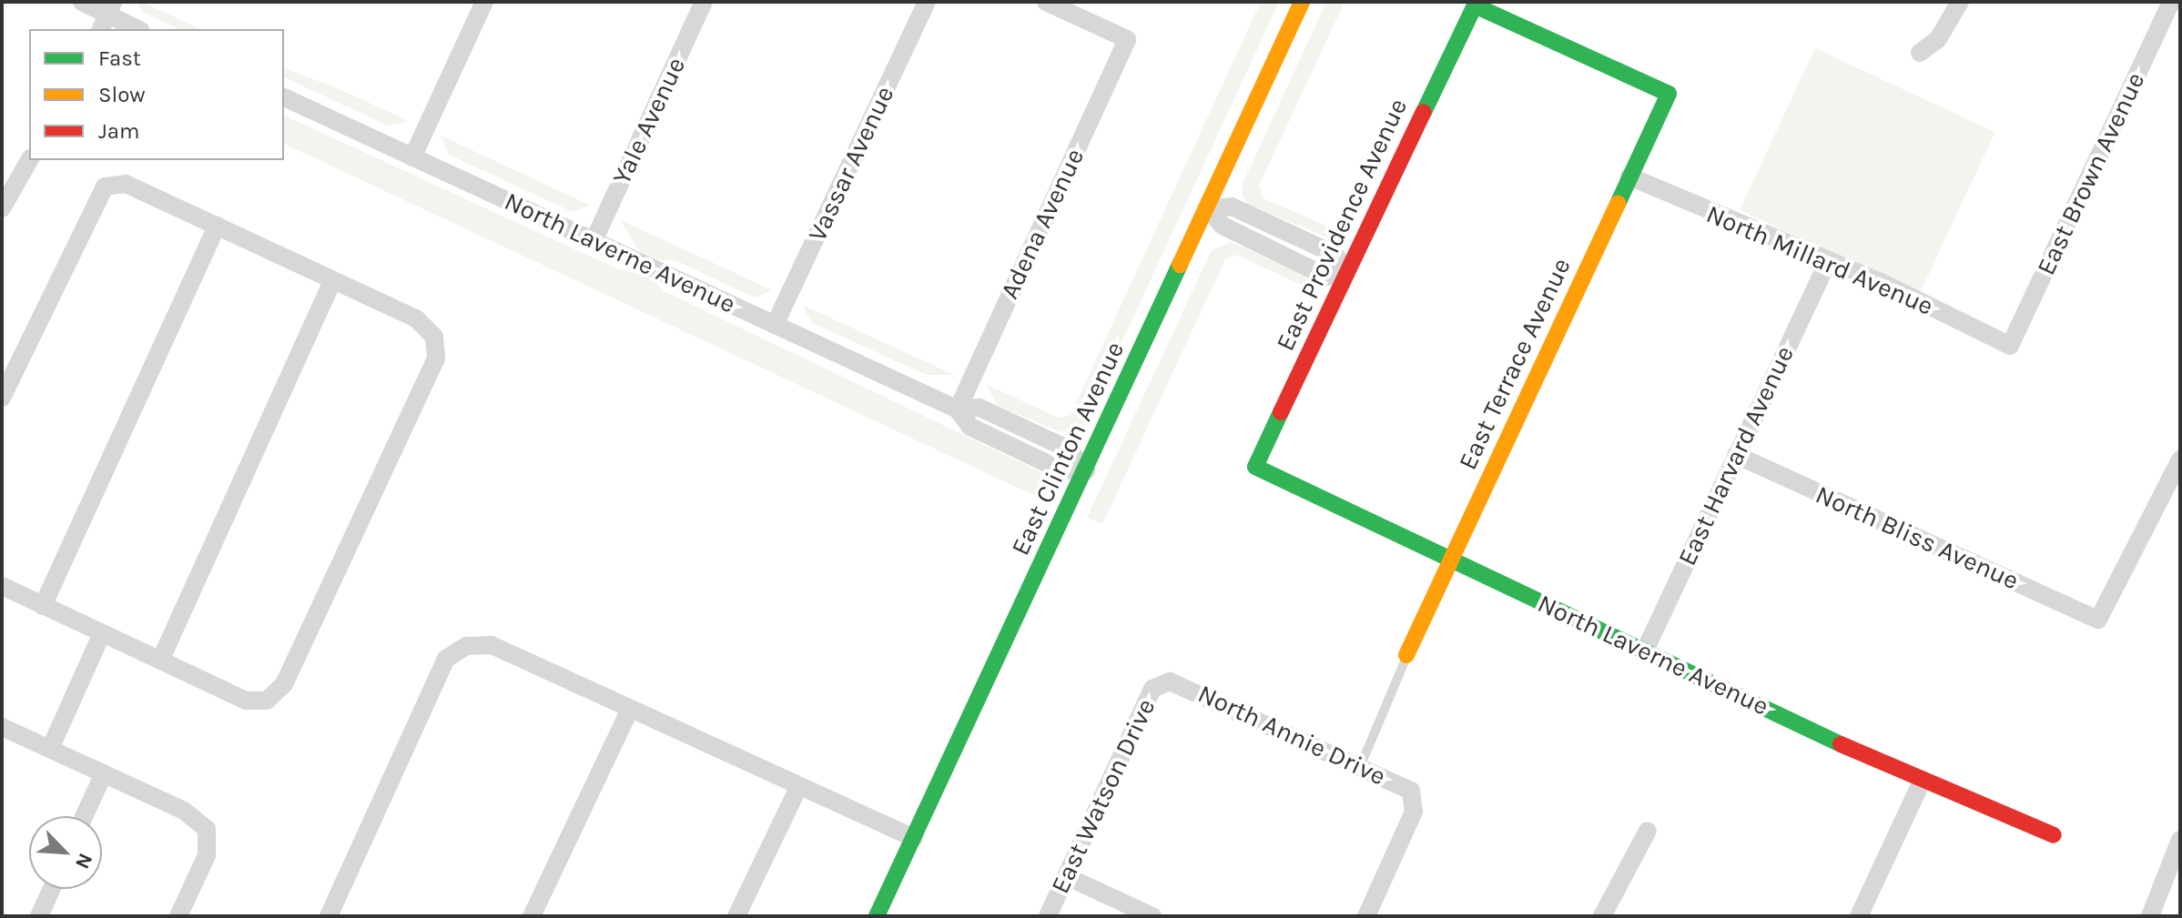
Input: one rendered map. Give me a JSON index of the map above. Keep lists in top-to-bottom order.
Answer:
{
  "streets": {
    "street": [
      "Yale Avenue",
      "Vassar Avenue",
      "East Brown Avenue",
      "Adena Avenue",
      "East Providence Avenue",
      "North Laverne Avenue",
      "North Millard Avenue",
      "East Terrace Avenue",
      "East Clinton Avenue",
      "East Harvard Avenue",
      "North Bliss Avenue",
      "North Annie Drive",
      "East Watson Drive"
    ]
  },
  "crossings": [
    ["Yale Avenue", "North Laverne Avenue"],
    ["Vassar Avenue", "North Laverne Avenue"],
    ["East Brown Avenue", "North Millard Avenue"],
    ["Adena Avenue", "North Laverne Avenue"],
    ["East Providence Avenue", "North Laverne Avenue"],
    ["East Providence Avenue", "East Terrace Avenue"],
    ["North Laverne Avenue", "East Terrace Avenue"],
    ["North Laverne Avenue", "East Clinton Avenue"],
    ["North Laverne Avenue", "East Harvard Avenue"],
    ["North Millard Avenue", "East Terrace Avenue"],
    ["North Millard Avenue", "East Harvard Avenue"],
    ["East Harvard Avenue", "North Bliss Avenue"],
    ["North Annie Drive", "East Watson Drive"]
  ],
  "legend": ["Fast", "Slow", "Jam"],
  "north": "bottom right"
}
